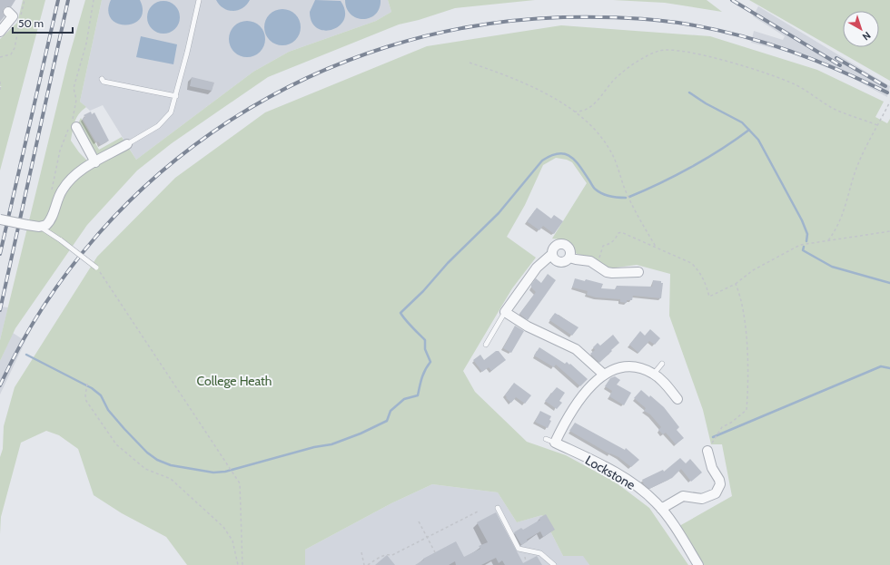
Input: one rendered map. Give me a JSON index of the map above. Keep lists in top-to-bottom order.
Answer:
{
  "streets": {
    "street": ["Lockstone"]
  },
  "parks": ["College Heath"],
  "scale_bar": "50 m",
  "north": "bottom right"
}
